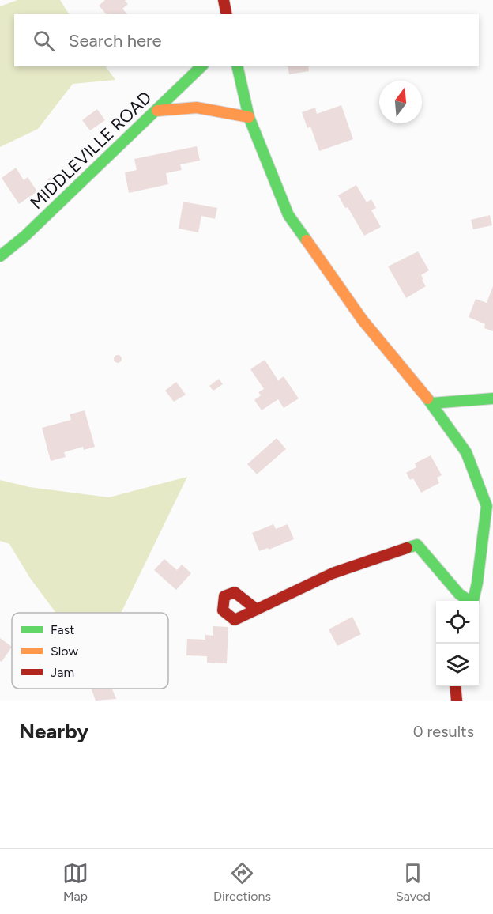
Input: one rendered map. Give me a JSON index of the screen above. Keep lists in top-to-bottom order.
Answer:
{
  "streets": {
    "street": ["MIDDLEVILLE ROAD"]
  },
  "legend": ["Fast", "Slow", "Jam"],
  "north": "top",
  "page": {
    "search": "Search here",
    "heading": ["Nearby", "0 results"],
    "nav": ["Map", "Directions", "Saved"]
  }
}
